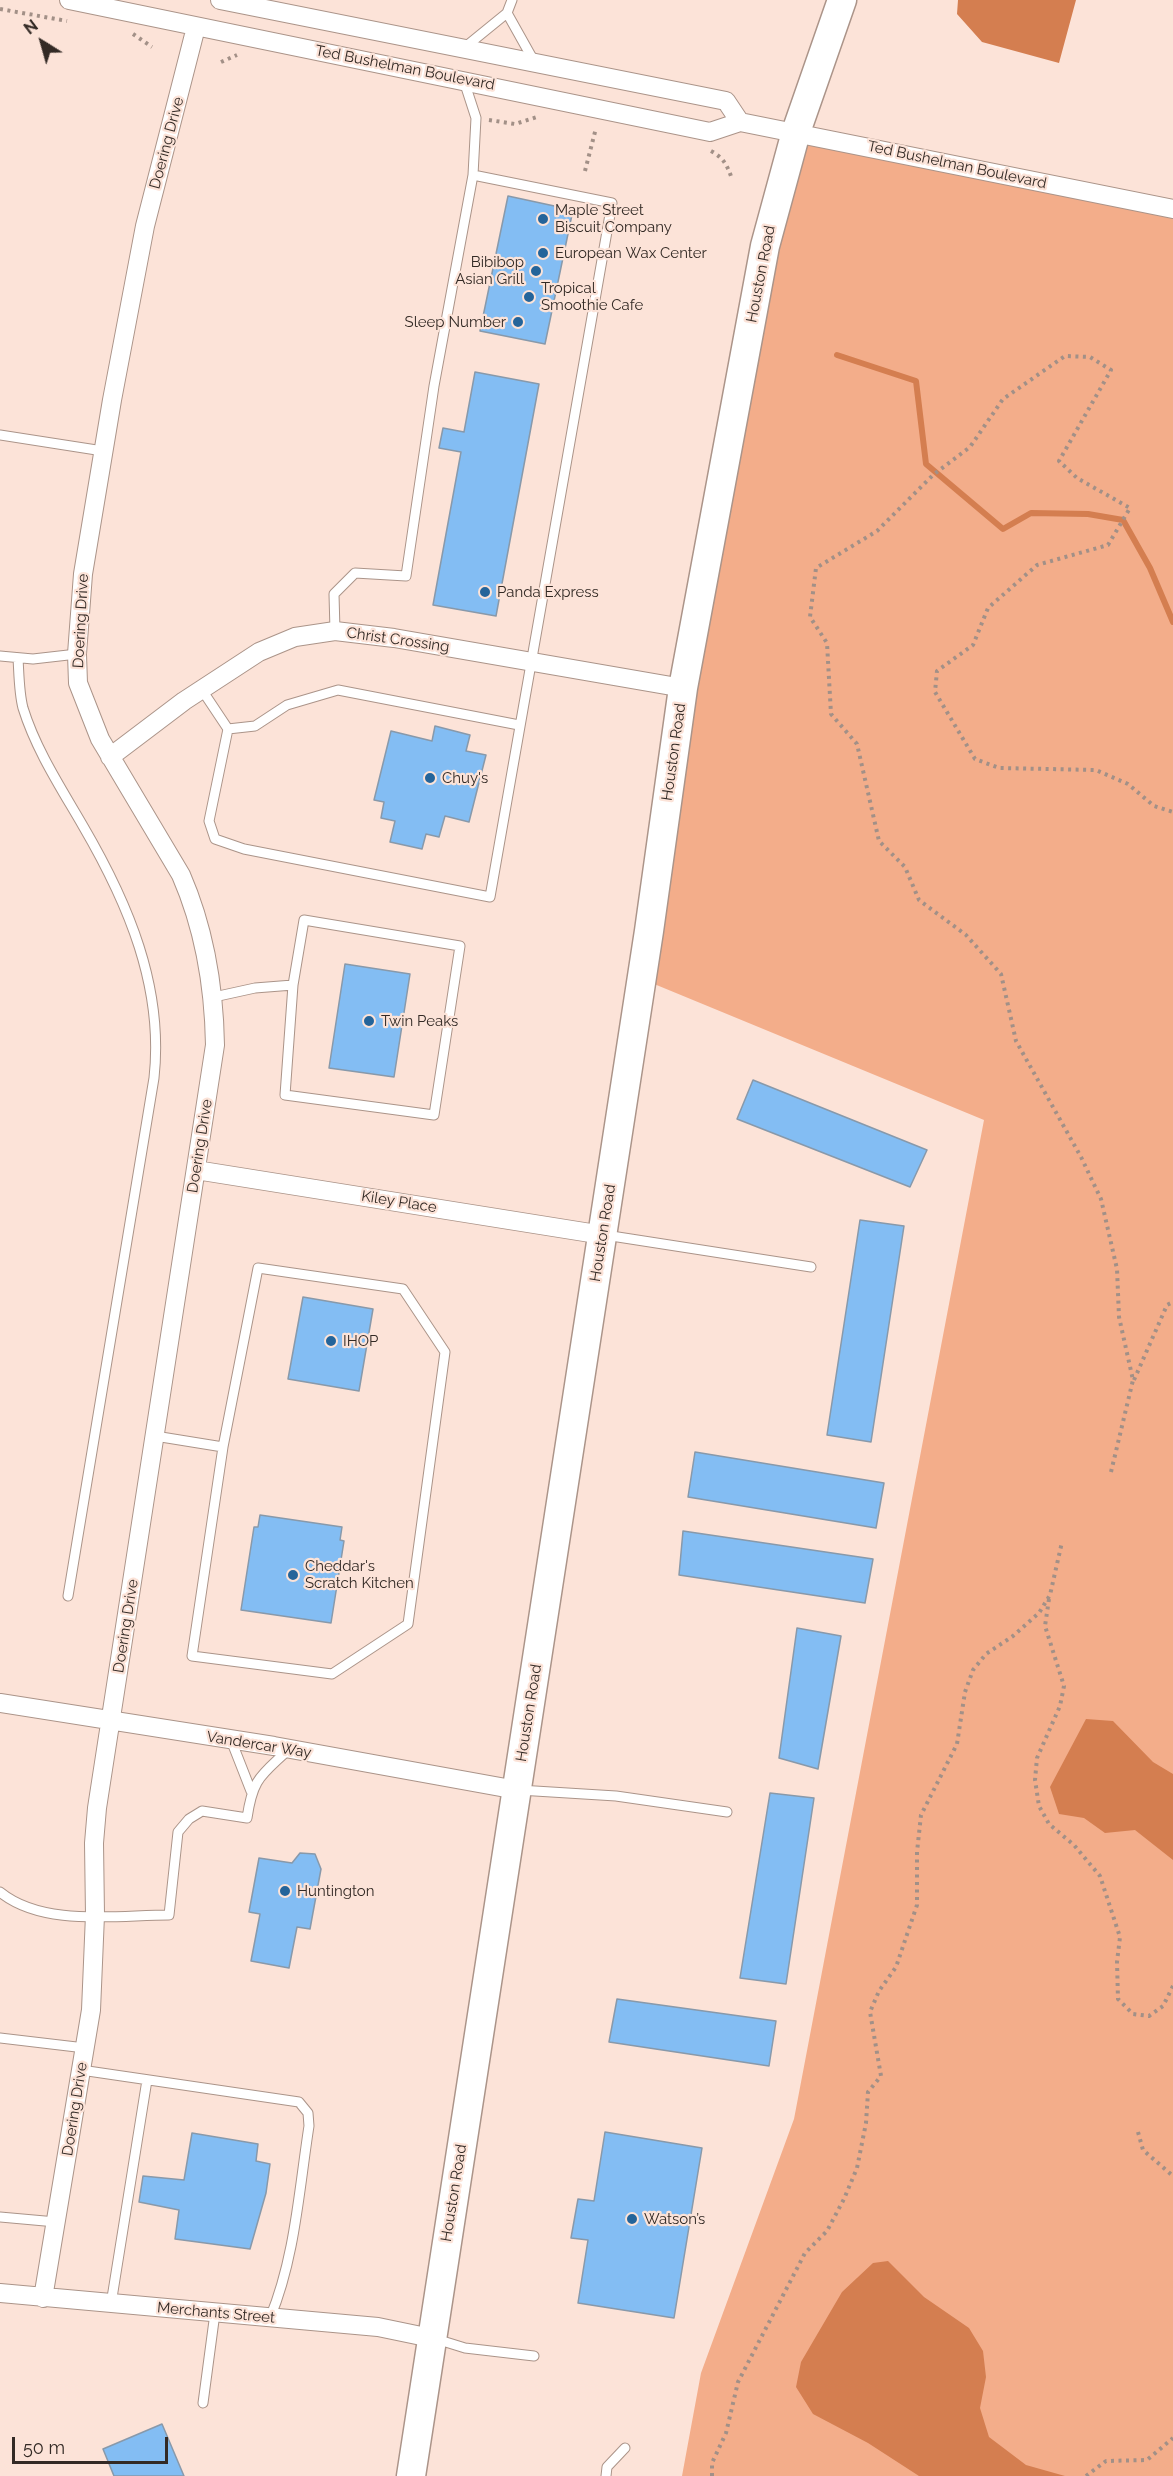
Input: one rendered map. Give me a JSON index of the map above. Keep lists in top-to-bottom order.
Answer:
{
  "streets": {
    "main road": ["Houston Road"],
    "street": [
      "Ted Bushelman Boulevard",
      "Doering Drive",
      "Christ Crossing",
      "Kiley Place",
      "Vandercar Way",
      "Merchants Street"
    ]
  },
  "crossings": [
    ["Ted Bushelman Boulevard", "Doering Drive"],
    ["Ted Bushelman Boulevard", "Houston Road"],
    ["Doering Drive", "Christ Crossing"],
    ["Doering Drive", "Kiley Place"],
    ["Doering Drive", "Vandercar Way"],
    ["Doering Drive", "Merchants Street"],
    ["Houston Road", "Christ Crossing"],
    ["Houston Road", "Kiley Place"],
    ["Houston Road", "Vandercar Way"],
    ["Houston Road", "Merchants Street"]
  ],
  "places": [
    "Maple Street Biscuit Company",
    "European Wax Center",
    "Bibibop Asian Grill",
    "Tropical Smoothie Cafe",
    "Sleep Number",
    "Panda Express",
    "Chuy's",
    "Twin Peaks",
    "IHOP",
    "Cheddar's Scratch Kitchen",
    "Huntington",
    "Watson’s"
  ],
  "scale_bar": "50 m",
  "north": "top left"
}
